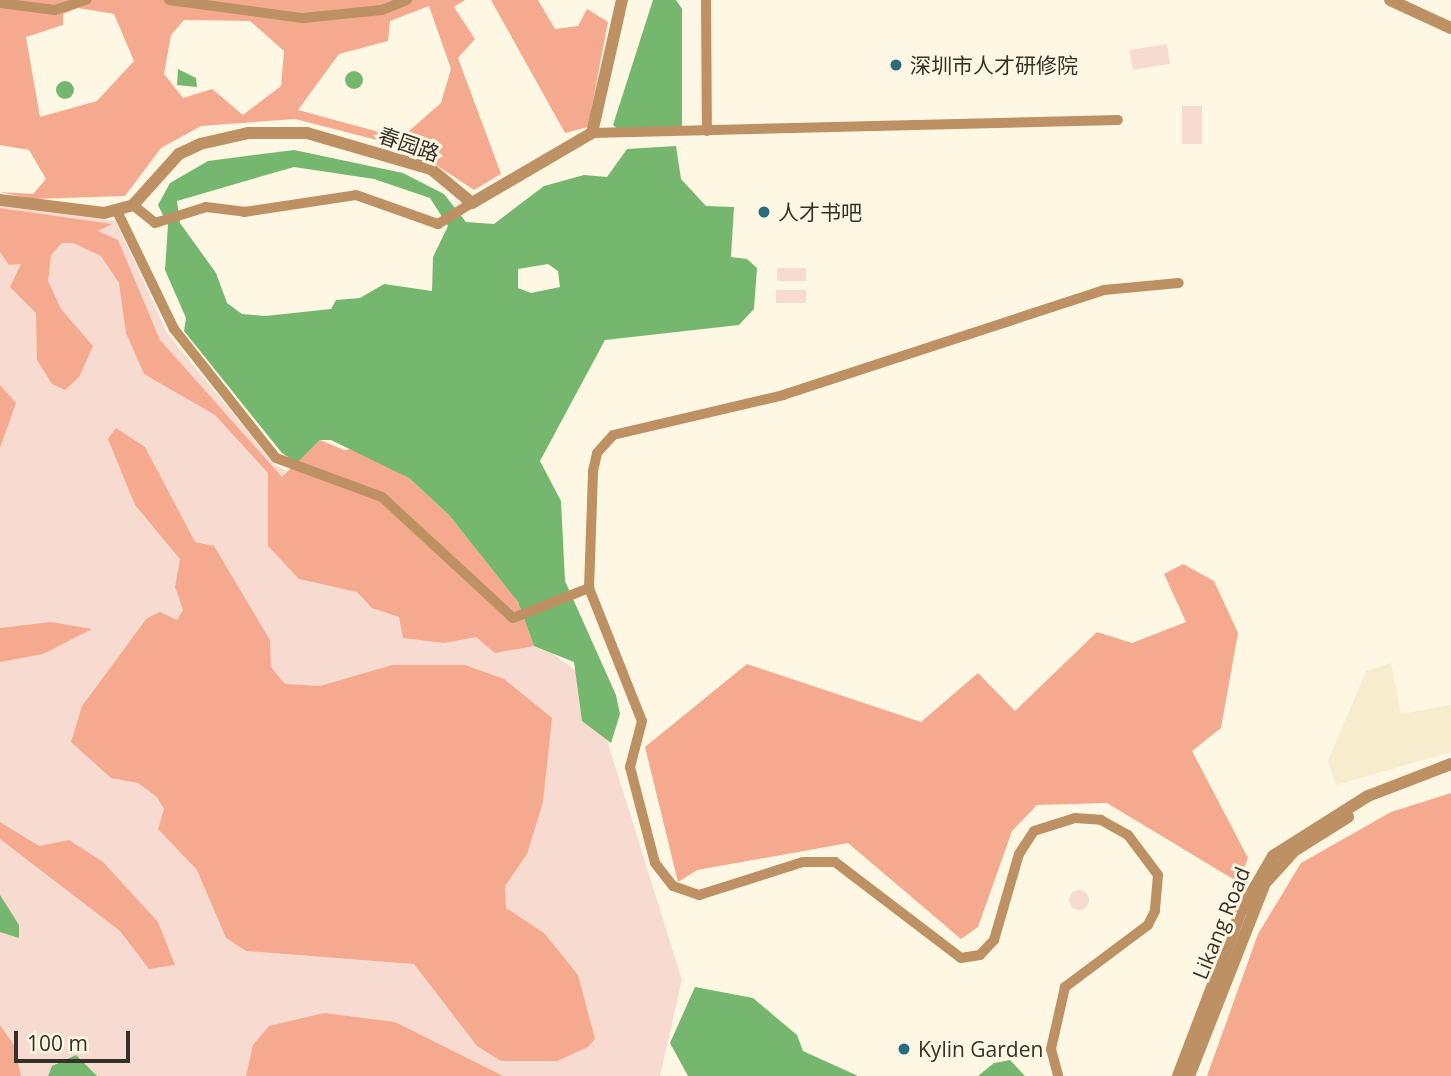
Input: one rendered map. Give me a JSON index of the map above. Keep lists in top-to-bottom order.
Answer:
{
  "streets": {
    "street": ["春园路", "Likang Road"]
  },
  "places": ["深圳市人才研修院", "人才书吧", "Kylin Garden"],
  "scale_bar": "100 m"
}
